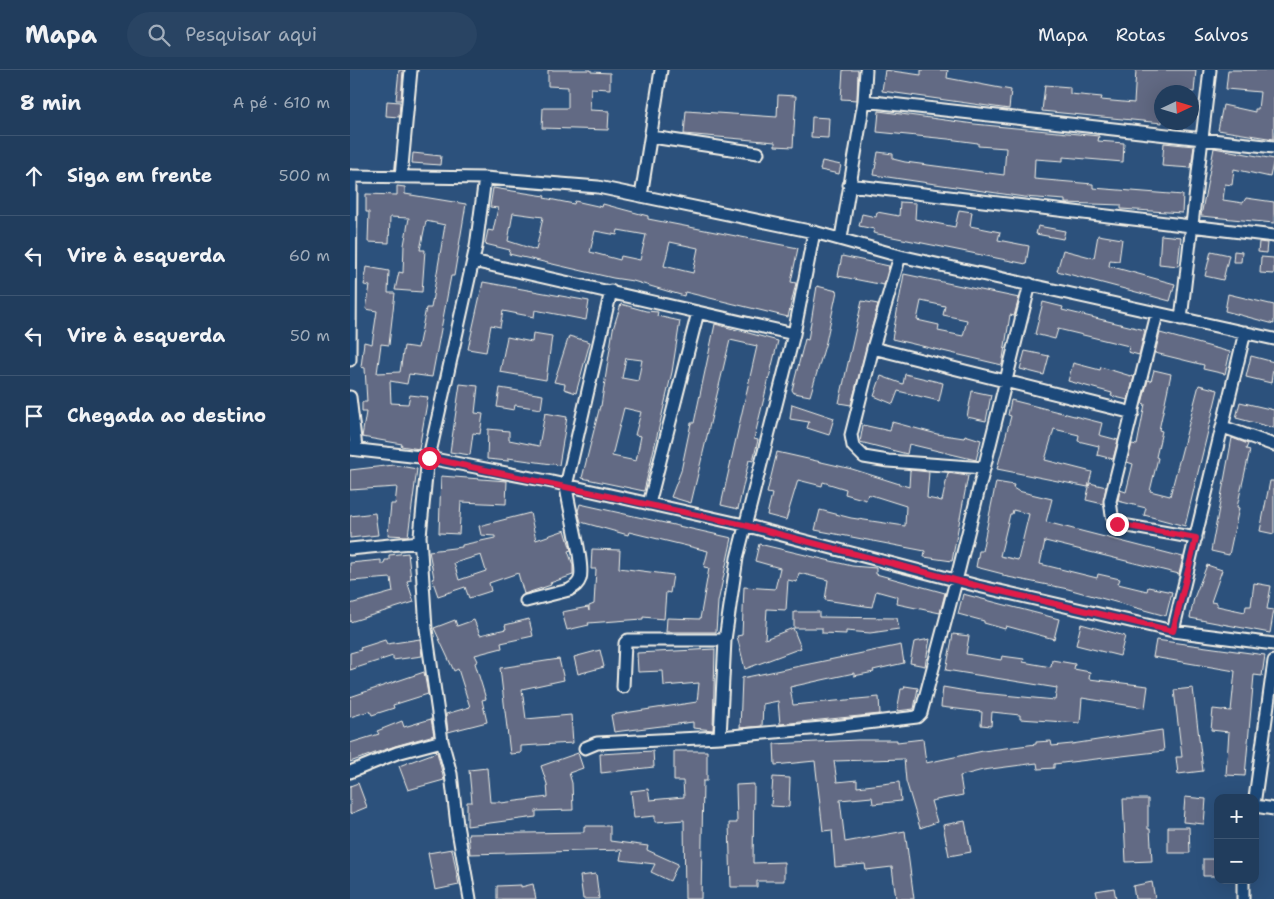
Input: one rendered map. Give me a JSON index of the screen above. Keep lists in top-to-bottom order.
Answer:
{
  "north": "right",
  "page": {
    "header": "Mapa",
    "search": "Pesquisar aqui",
    "nav": ["Mapa", "Rotas", "Salvos"],
    "heading": ["8 min", "A pé · 610 m"],
    "list": [
      ["Siga em frente", "500 m"],
      ["Vire à esquerda", "60 m"],
      ["Vire à esquerda", "50 m"],
      "Chegada ao destino"
    ],
    "map_buttons": ["+", "−"]
  }
}
